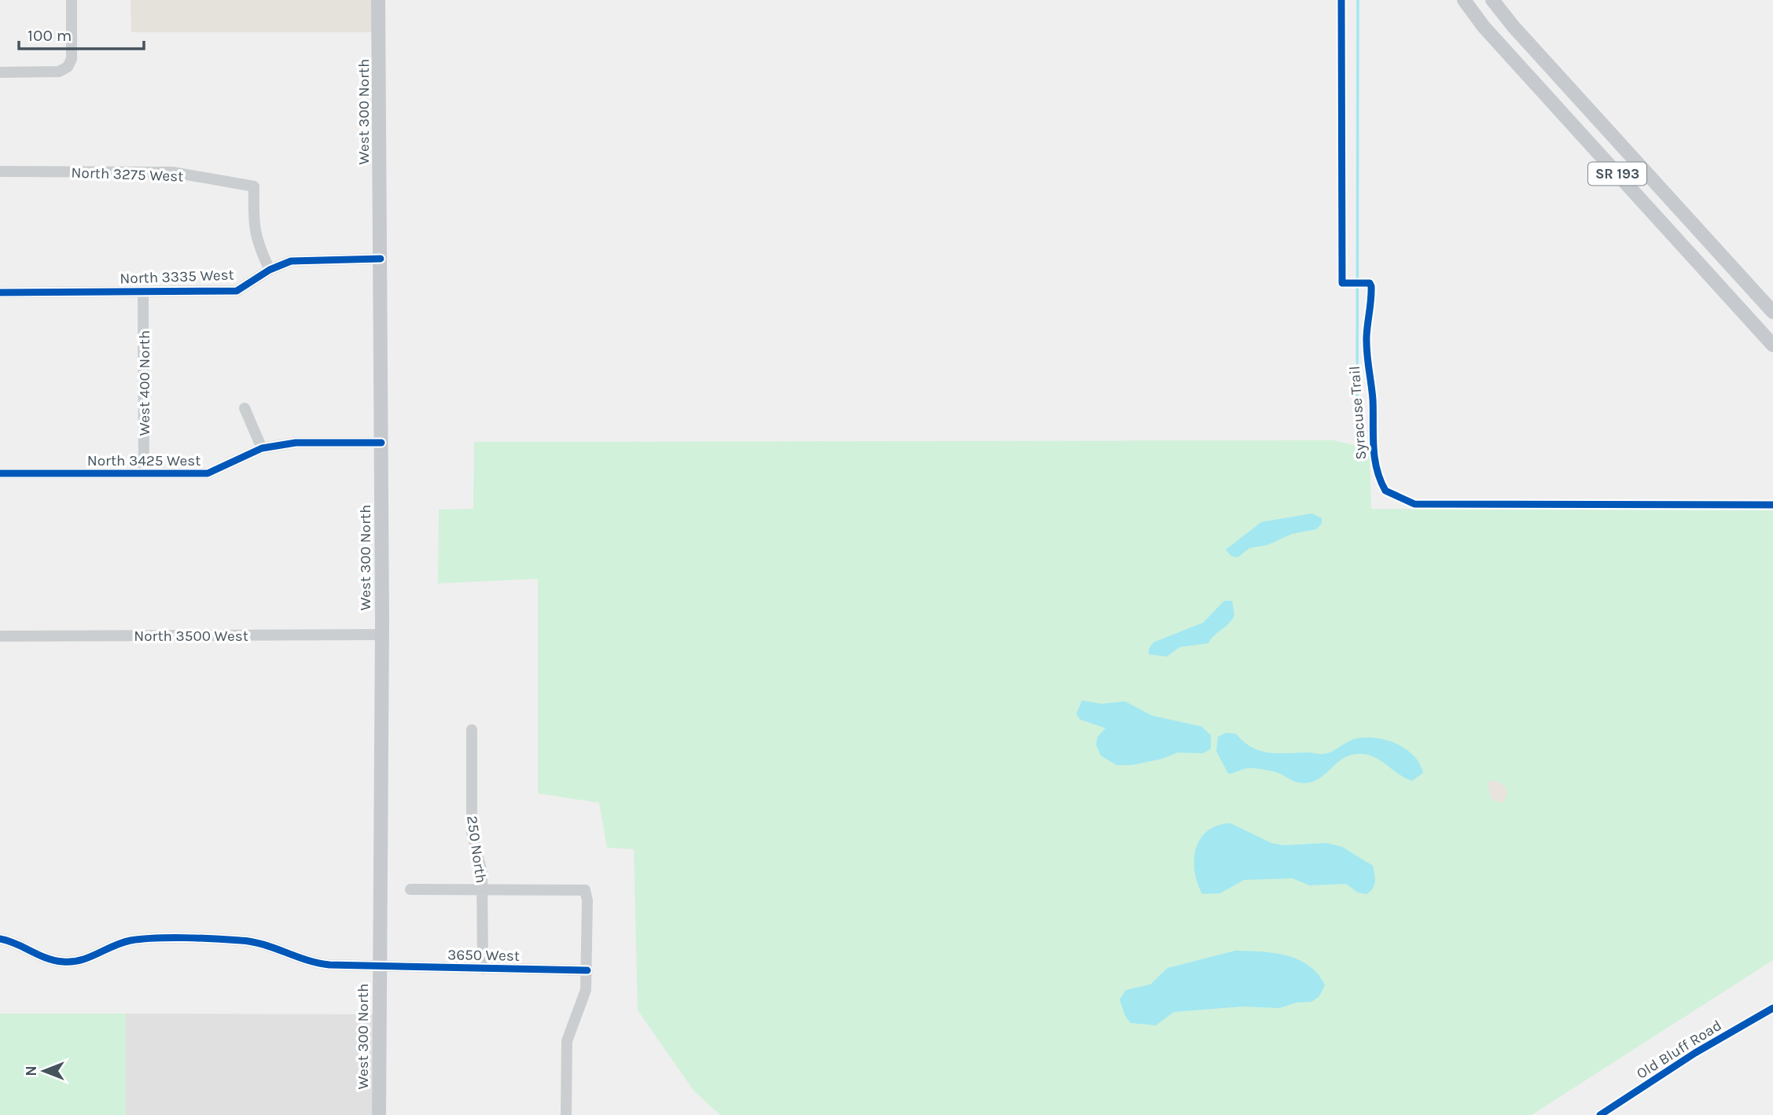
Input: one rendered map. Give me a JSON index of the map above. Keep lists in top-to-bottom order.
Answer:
{
  "streets": {
    "main road": ["West 300 North", "SR 193"],
    "street": [
      "North 3275 West",
      "North 3335 West",
      "West 400 North",
      "North 3425 West",
      "North 3500 West",
      "250 North",
      "3650 West"
    ],
    "cycle path": ["Syracuse Trail", "Old Bluff Road"]
  },
  "crossings": [
    ["West 300 North", "North 3335 West"],
    ["West 300 North", "North 3425 West"],
    ["West 300 North", "North 3500 West"],
    ["West 300 North", "3650 West"],
    ["North 3275 West", "North 3335 West"],
    ["North 3335 West", "West 400 North"],
    ["West 400 North", "North 3425 West"],
    ["250 North", "3650 West"]
  ],
  "scale_bar": "100 m",
  "north": "left"
}
